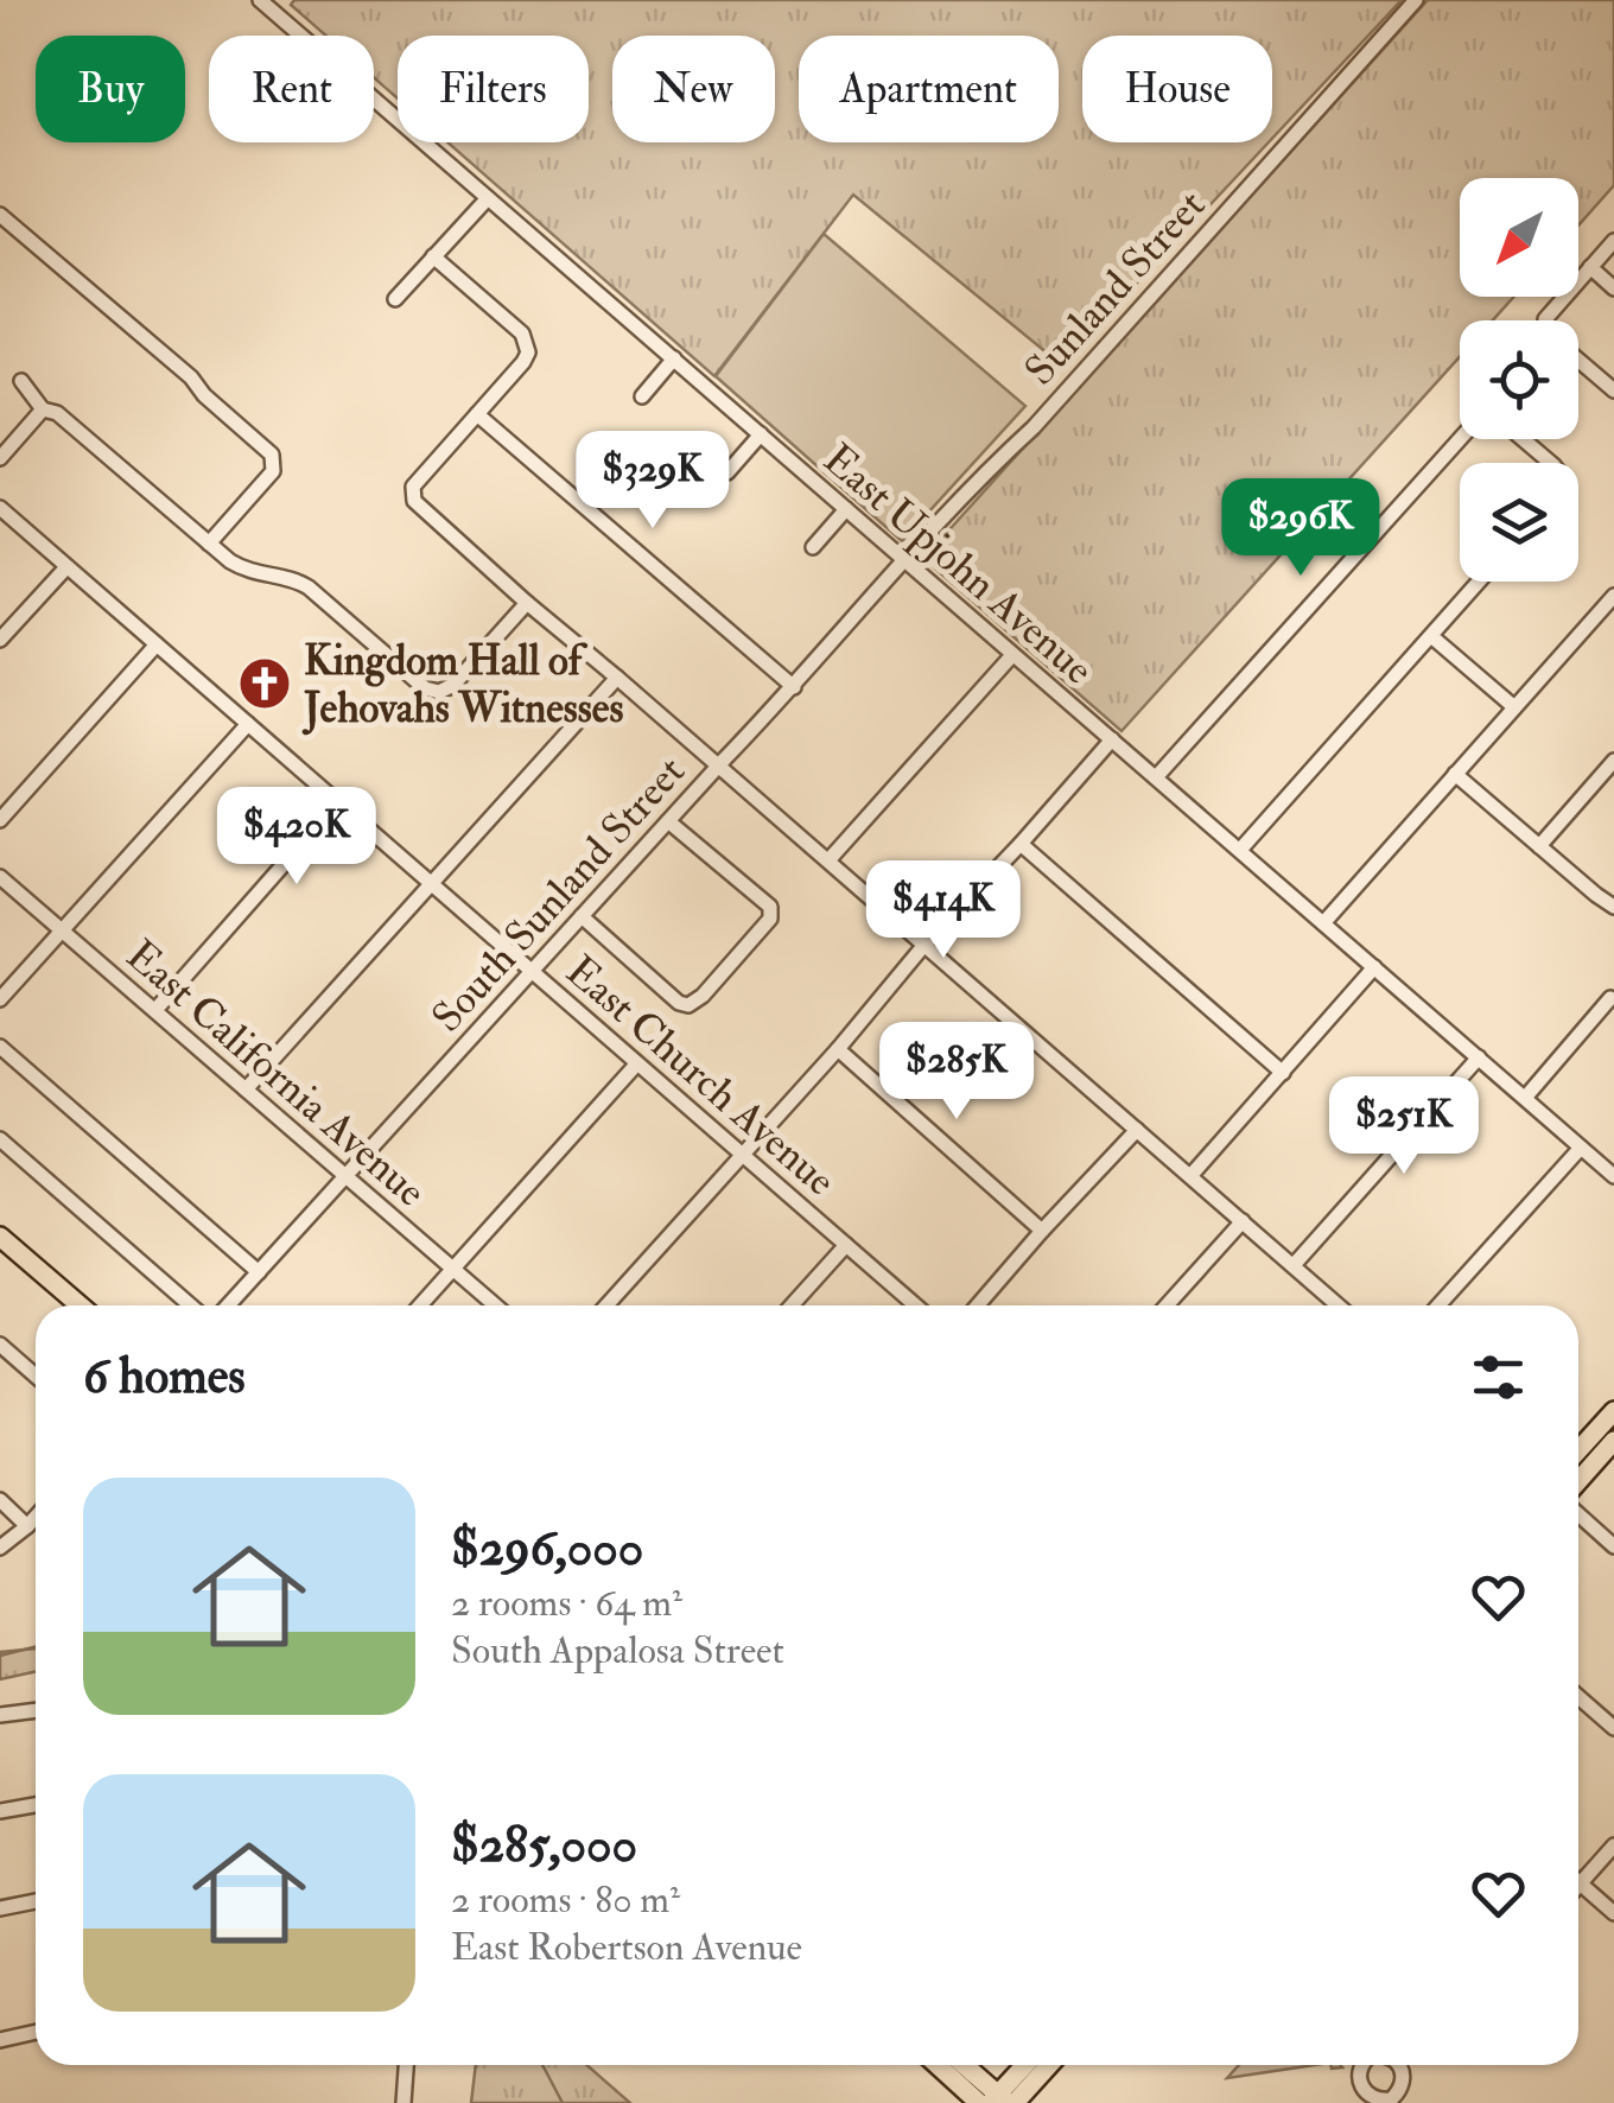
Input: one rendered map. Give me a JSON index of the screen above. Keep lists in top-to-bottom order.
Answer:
{
  "streets": {
    "street": [
      "Sunland Street",
      "East Upjohn Avenue",
      "South Sunland Street",
      "East California Avenue",
      "East Church Avenue"
    ]
  },
  "crossings": [
    ["Sunland Street", "East Upjohn Avenue"],
    ["Sunland Street", "South Sunland Street"],
    ["East Upjohn Avenue", "South Sunland Street"],
    ["South Sunland Street", "East California Avenue"],
    ["South Sunland Street", "East Church Avenue"]
  ],
  "places": {
    "church": ["Kingdom Hall of Jehovahs Witnesses"]
  },
  "north": "bottom left",
  "page": {
    "chip": [
      "Buy",
      "Rent",
      "Filters",
      "New",
      "Apartment",
      "House"
    ],
    "price": [
      "$329K",
      "$296K",
      "$420K",
      "$414K",
      "$285K",
      "$251K"
    ],
    "heading": "6 homes",
    "list": [
      {
        "name": "$296,000",
        "note": "2 rooms · 64 m² · South Appalosa Street"
      },
      {
        "name": "$285,000",
        "note": "2 rooms · 80 m² · East Robertson Avenue"
      }
    ]
  }
}
